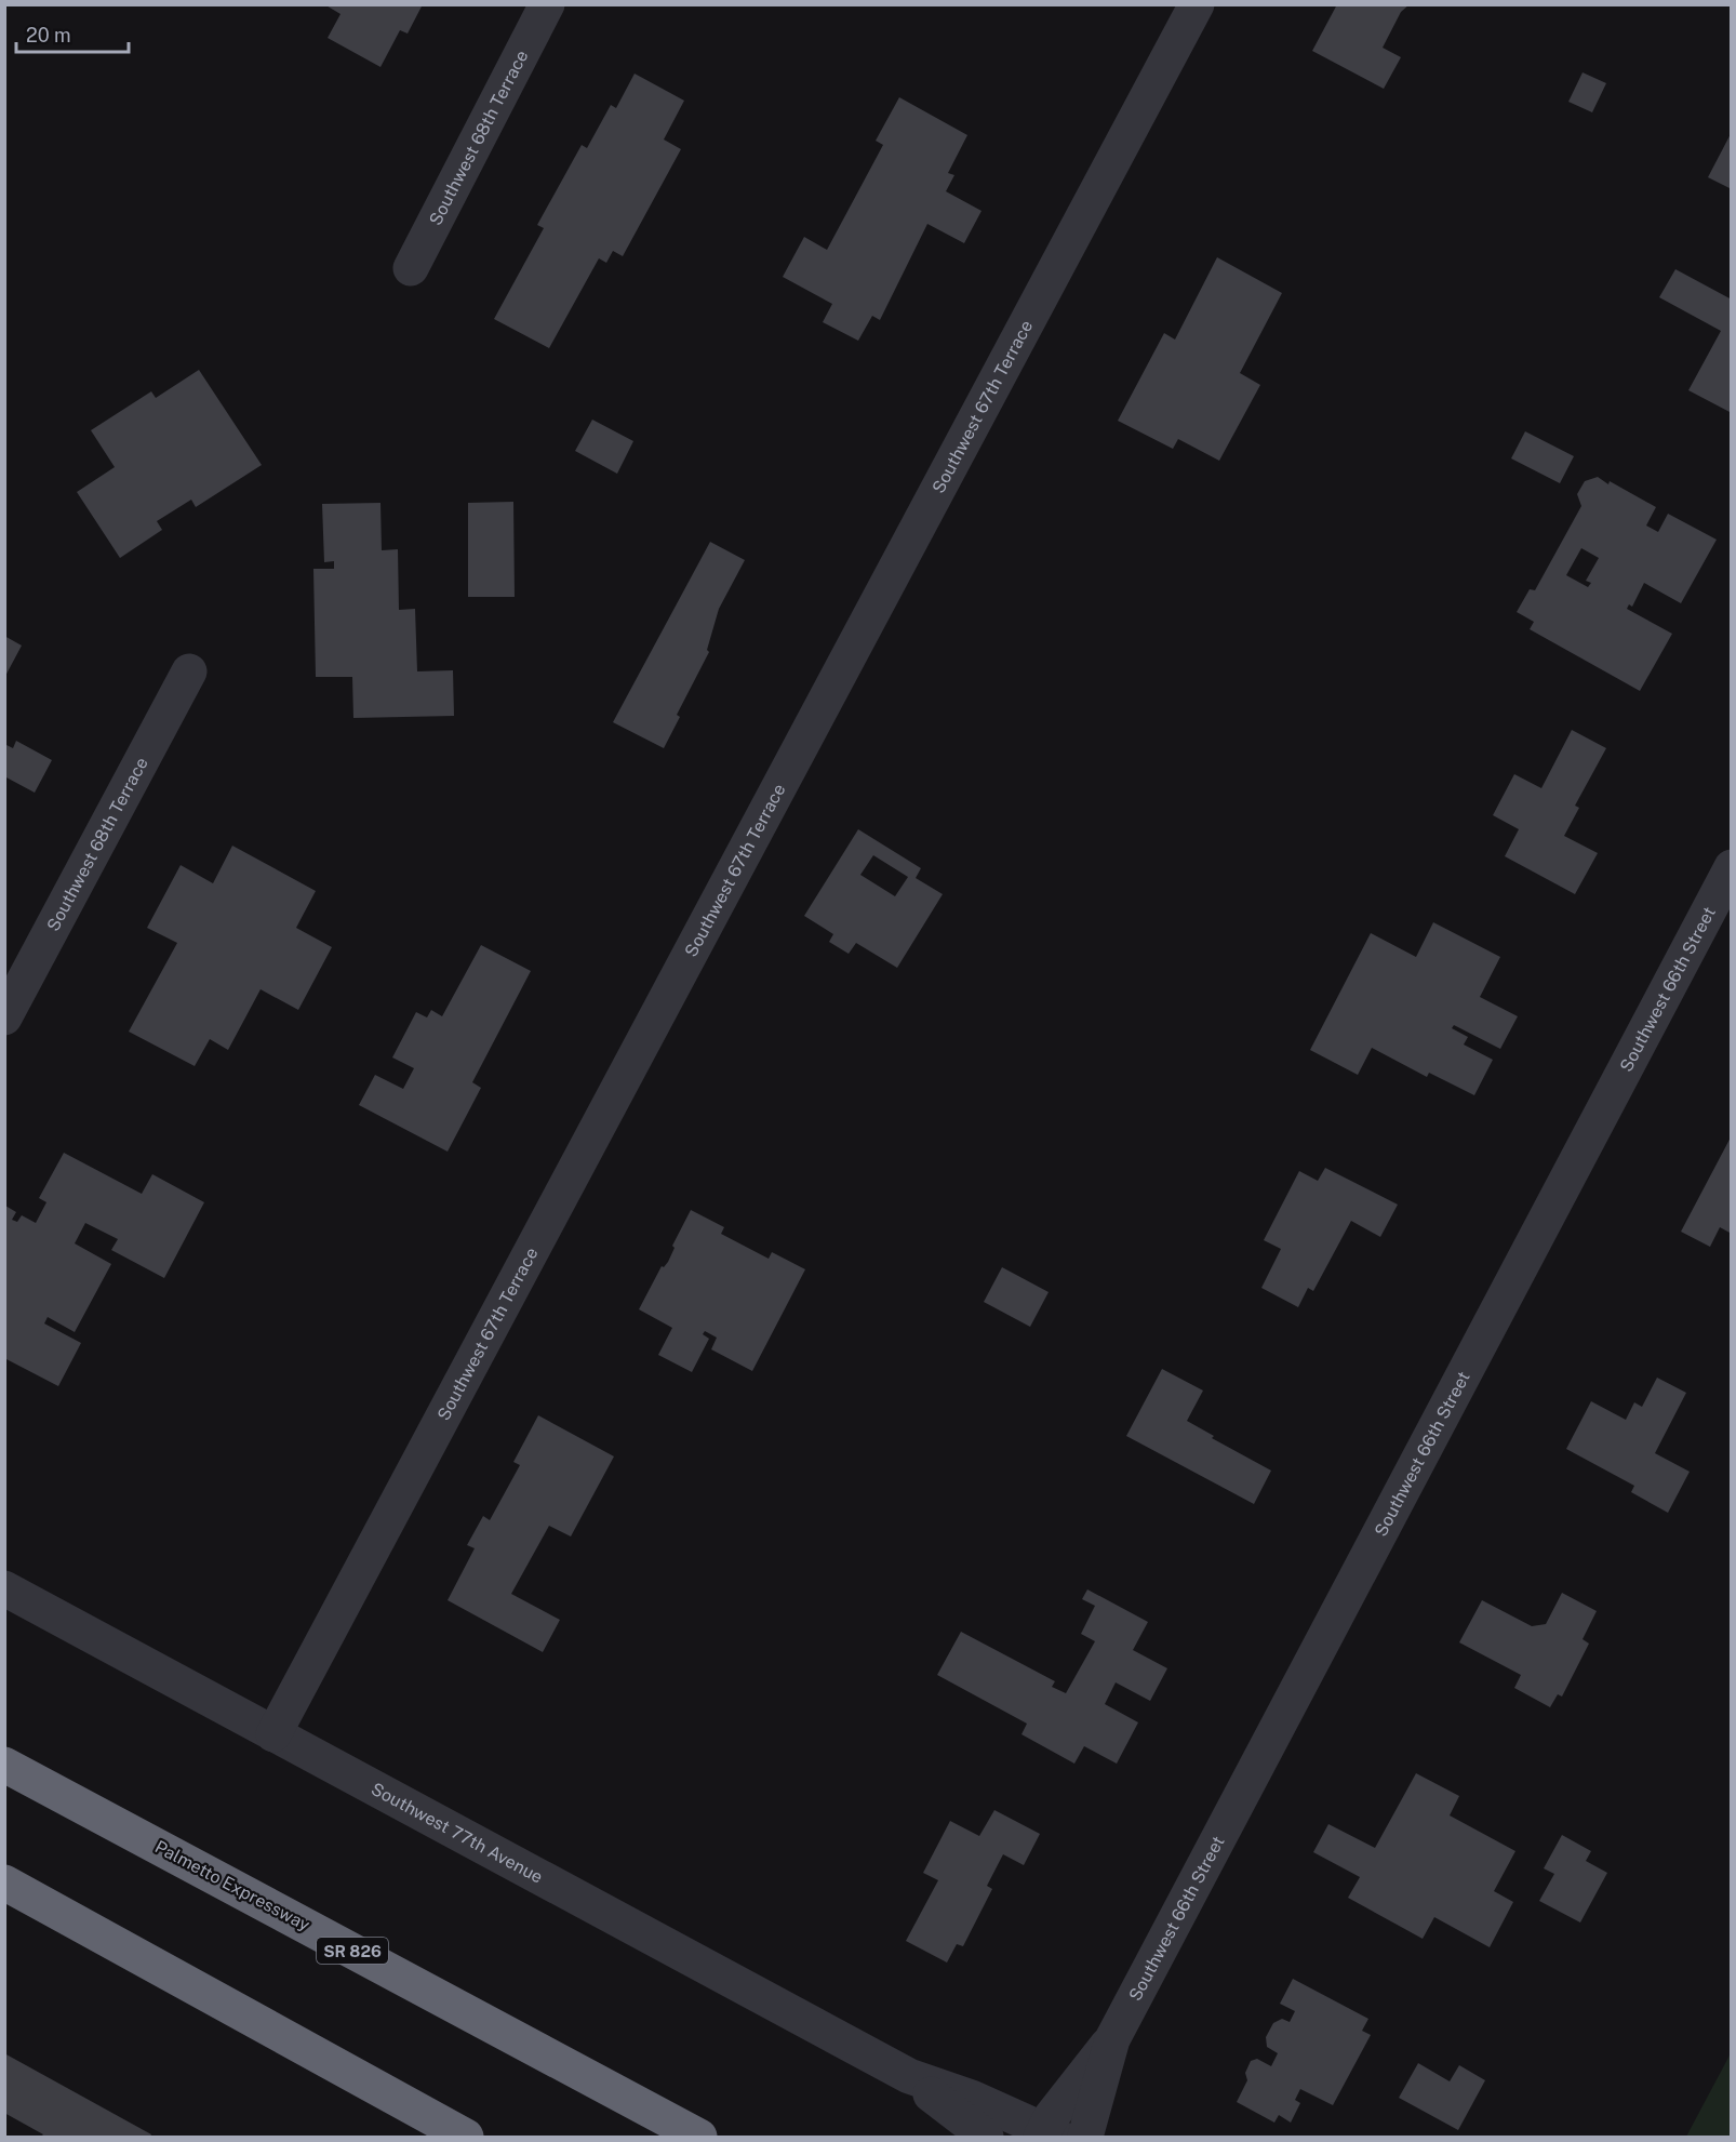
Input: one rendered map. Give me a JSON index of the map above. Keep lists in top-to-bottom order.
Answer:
{
  "streets": {
    "highway": ["Palmetto Expressway", "SR 826"],
    "street": [
      "Southwest 68th Terrace",
      "Southwest 67th Terrace",
      "Southwest 66th Street",
      "Southwest 77th Avenue"
    ]
  },
  "crossings": [
    ["Southwest 67th Terrace", "Southwest 77th Avenue"],
    ["Southwest 66th Street", "Southwest 77th Avenue"]
  ],
  "scale_bar": "20 m"
}
